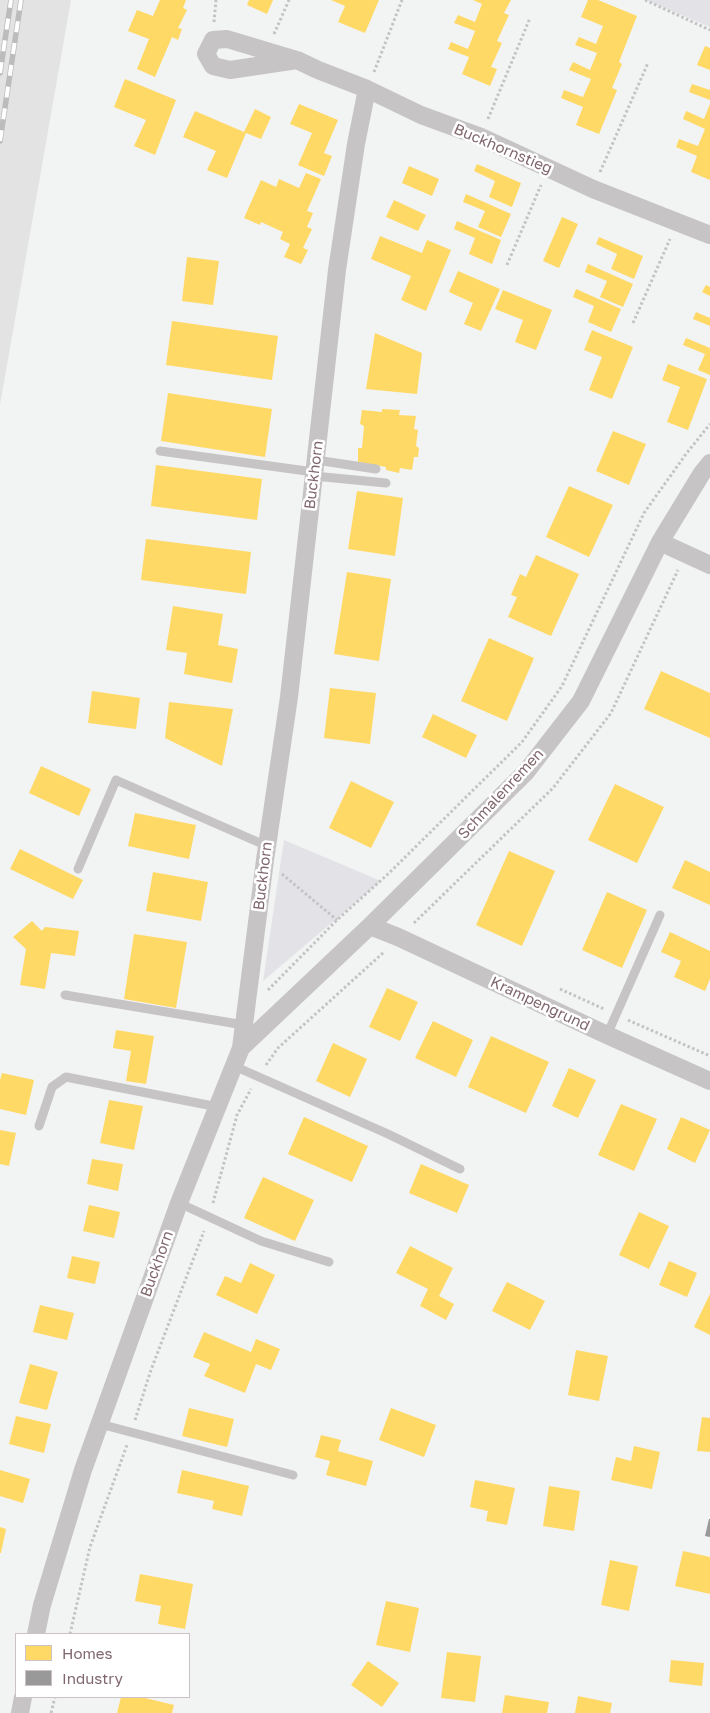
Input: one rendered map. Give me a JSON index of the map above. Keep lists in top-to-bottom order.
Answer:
{
  "streets": {
    "street": [
      "Buckhornstieg",
      "Buckhorn",
      "Schmalenremen",
      "Krampengrund"
    ]
  },
  "crossings": [
    ["Buckhornstieg", "Buckhorn"],
    ["Buckhorn", "Schmalenremen"],
    ["Schmalenremen", "Krampengrund"]
  ],
  "legend": ["Homes", "Industry"]
}
